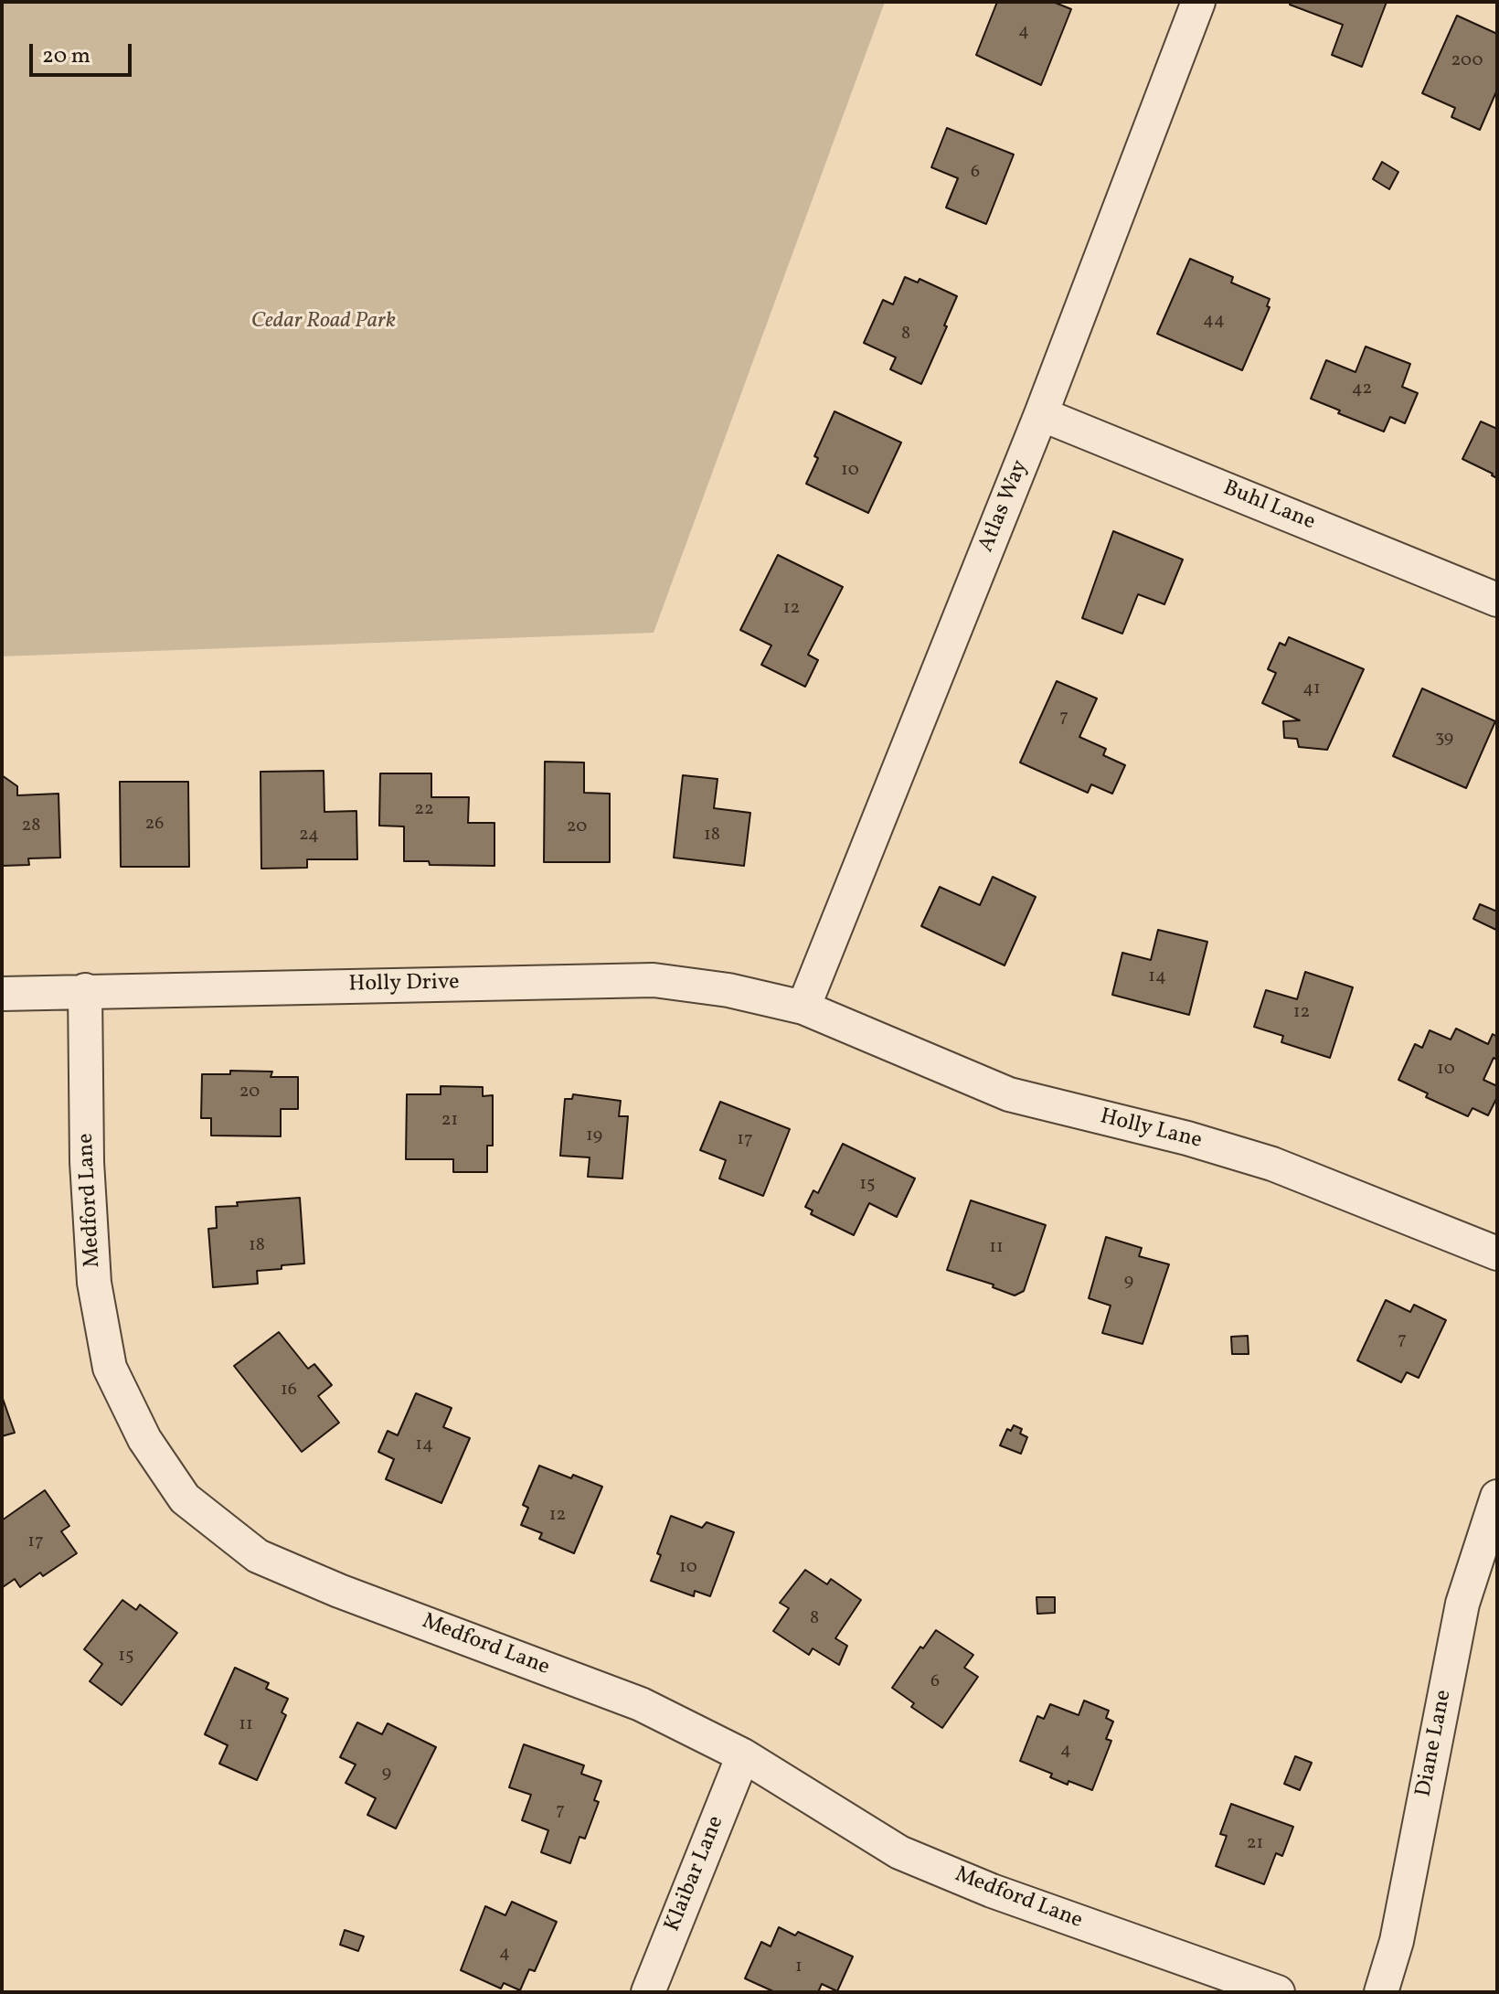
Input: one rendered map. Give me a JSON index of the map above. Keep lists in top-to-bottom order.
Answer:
{
  "streets": {
    "street": [
      "Atlas Way",
      "Buhl Lane",
      "Holly Drive",
      "Holly Lane",
      "Medford Lane",
      "Diane Lane",
      "Klaibar Lane"
    ]
  },
  "crossings": [
    ["Atlas Way", "Buhl Lane"],
    ["Atlas Way", "Holly Drive"],
    ["Atlas Way", "Holly Lane"],
    ["Holly Drive", "Holly Lane"],
    ["Holly Drive", "Medford Lane"],
    ["Medford Lane", "Klaibar Lane"]
  ],
  "parks": ["Cedar Road Park"],
  "house_numbers": [
    "4",
    "200",
    "6",
    "44",
    "8",
    "42",
    "10",
    "12",
    "41",
    "7",
    "39",
    "22",
    "26",
    "28",
    "20",
    "24",
    "18",
    "14",
    "12",
    "10",
    "20",
    "21",
    "19",
    "17",
    "15",
    "18",
    "11",
    "9",
    "7",
    "16",
    "14",
    "12",
    "17",
    "10",
    "8",
    "15",
    "6",
    "11",
    "4",
    "9",
    "7",
    "21",
    "4",
    "1"
  ],
  "scale_bar": "20 m"
}
